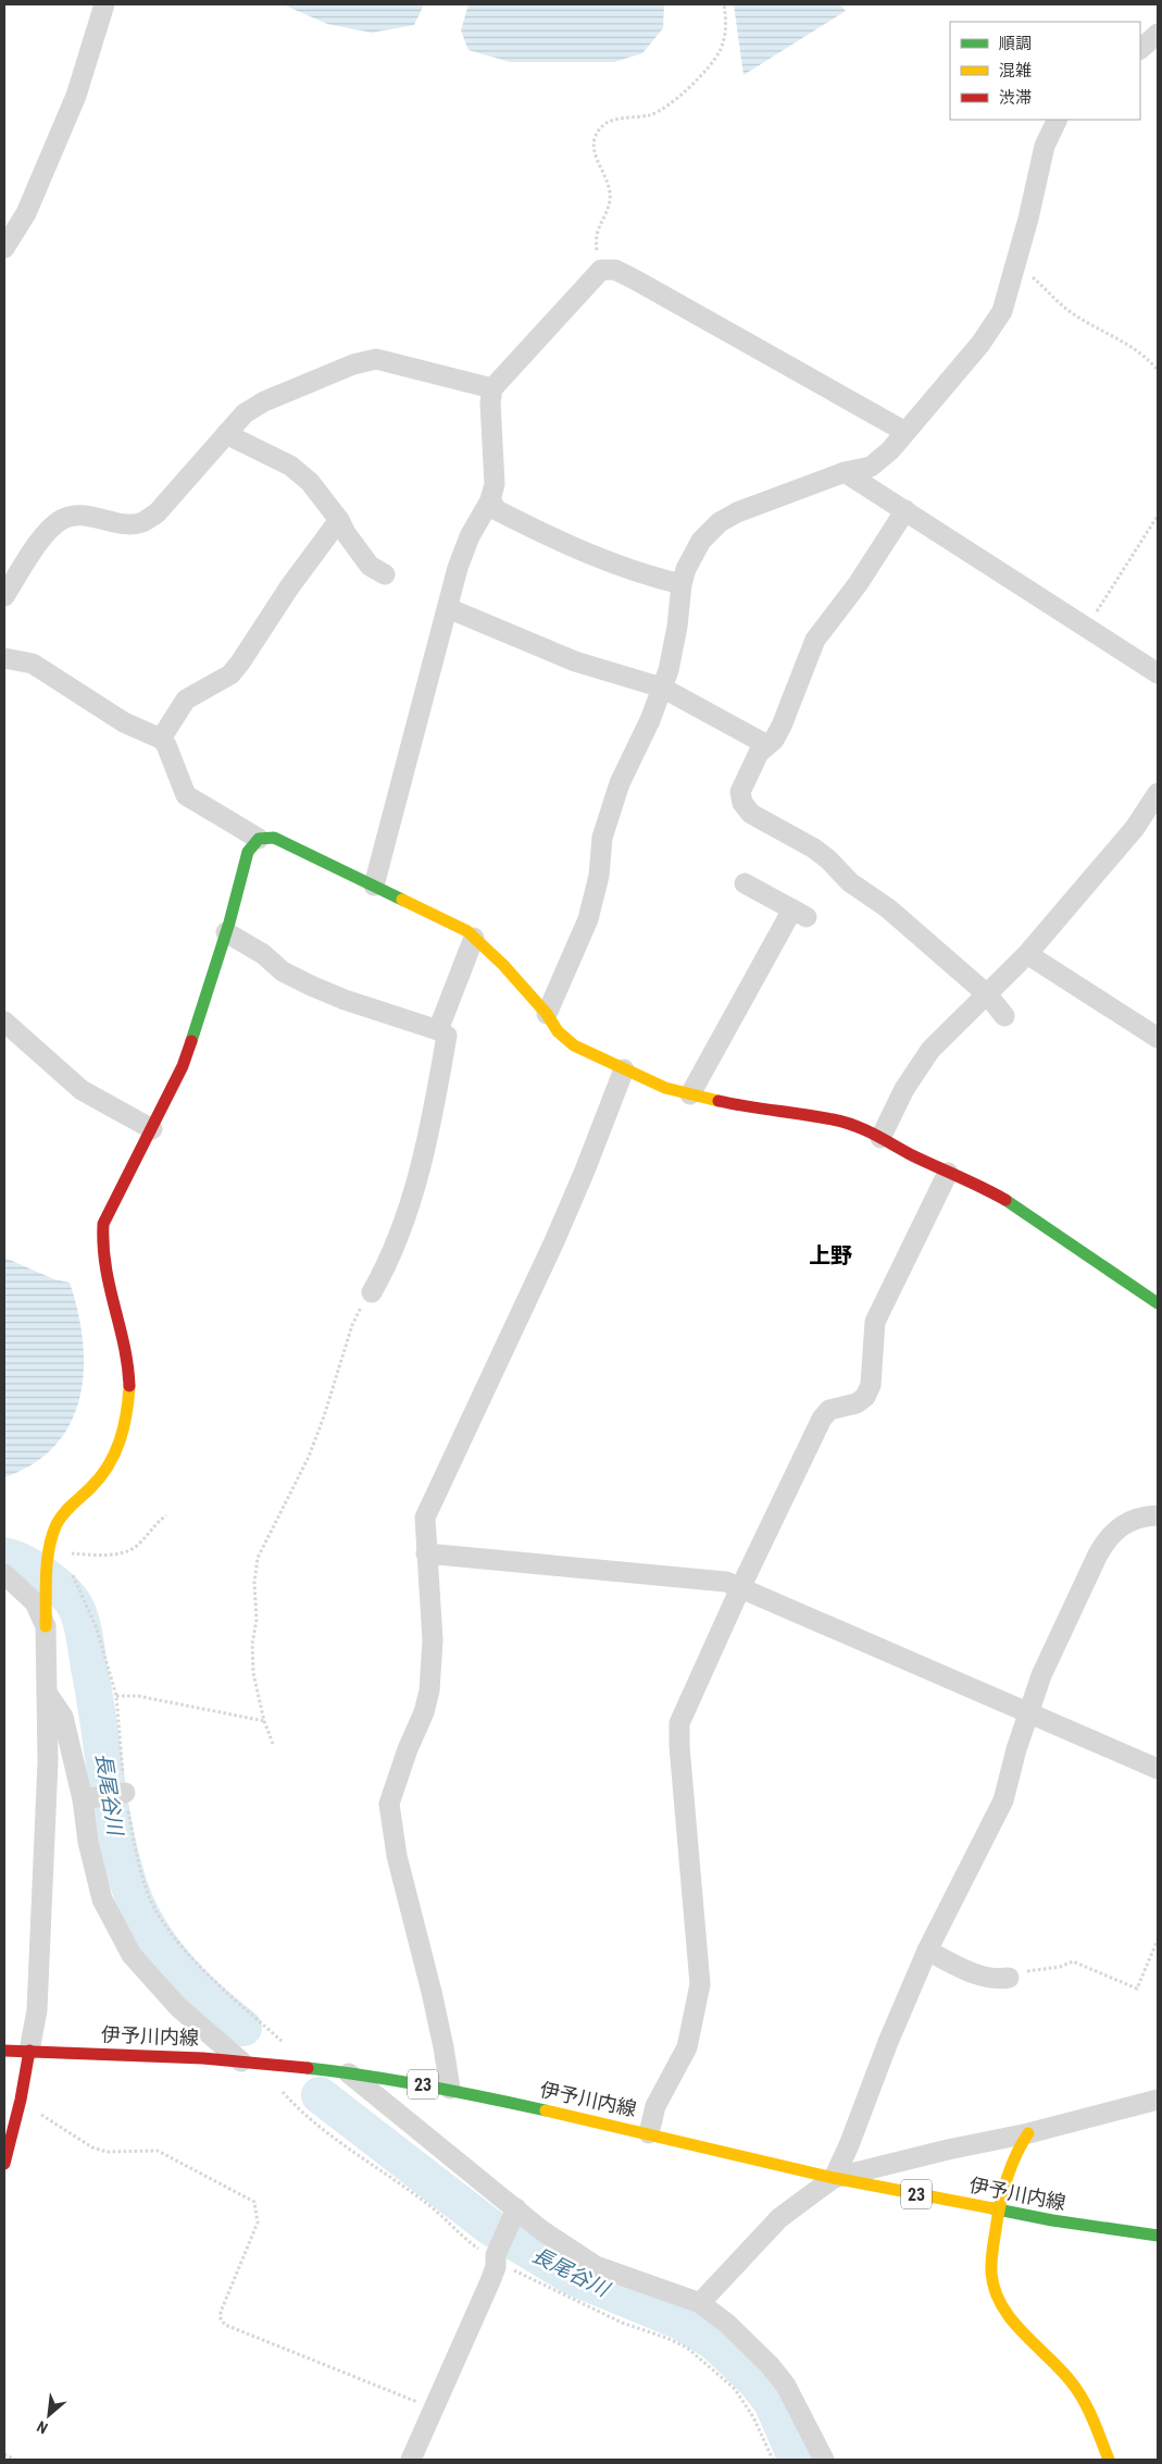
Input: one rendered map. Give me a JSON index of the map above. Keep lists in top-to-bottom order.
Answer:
{
  "streets": {
    "street": ["伊予川内線", "23"]
  },
  "districts": ["上野"],
  "water": ["長尾谷川"],
  "legend": ["順調", "混雑", "渋滞"],
  "north": "bottom left"
}
